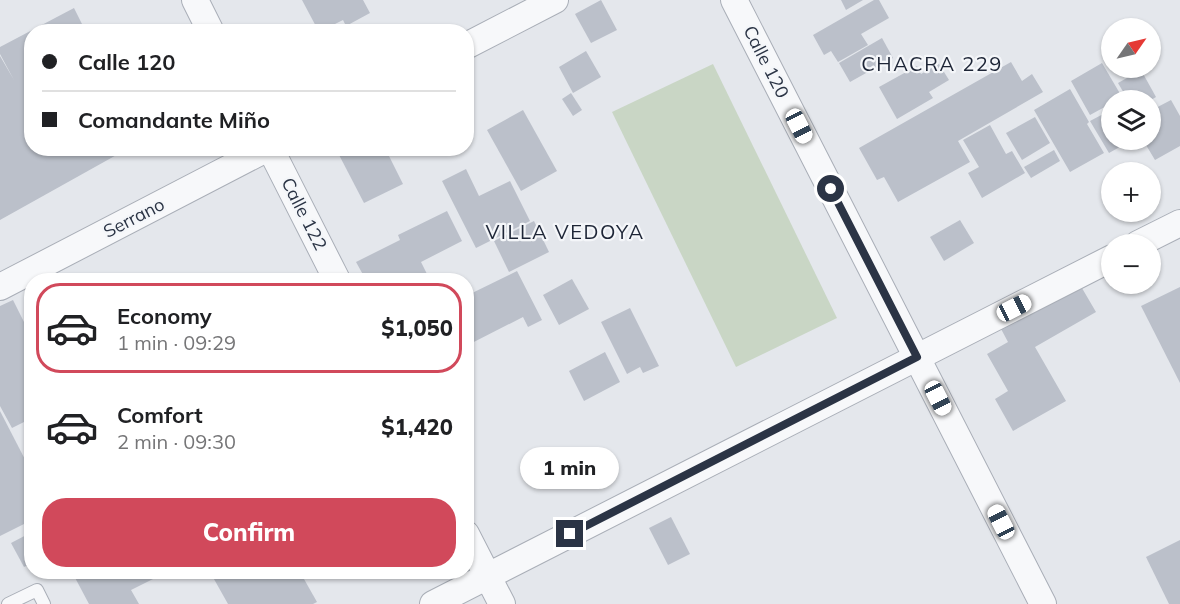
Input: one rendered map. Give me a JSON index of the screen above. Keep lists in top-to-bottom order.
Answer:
{
  "streets": {
    "street": ["Calle 120", "Calle 122", "Serrano"]
  },
  "districts": ["CHACRA 229", "VILLA VEDOYA"],
  "north": "top right",
  "page": {
    "map_buttons": ["+", "−"],
    "banner": ["Calle 120", "Comandante Miño"],
    "list": [
      {
        "name": "Economy",
        "note": "1 min · 09:29",
        "value": "$1,050"
      },
      {
        "name": "Comfort",
        "note": "2 min · 09:30",
        "value": "$1,420"
      }
    ],
    "bubble": "1 min",
    "buttons": "Confirm"
  }
}
